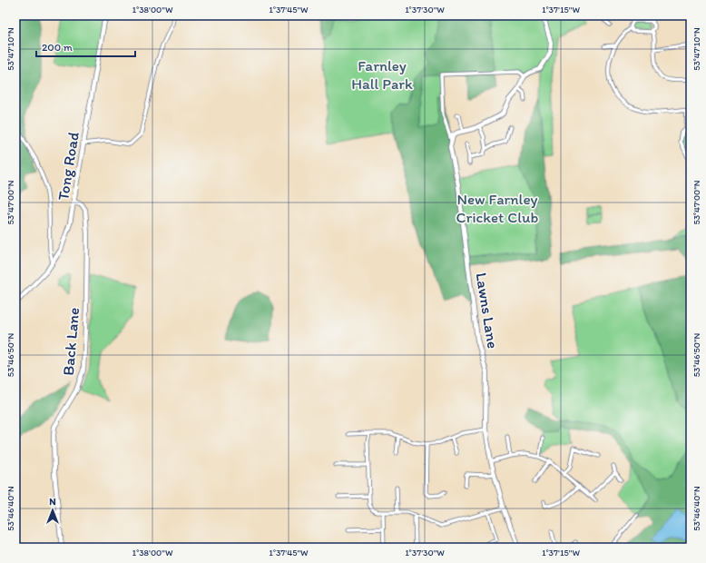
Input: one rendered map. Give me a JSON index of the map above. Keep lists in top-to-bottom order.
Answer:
{
  "streets": {
    "street": ["Tong Road", "Lawns Lane", "Back Lane"]
  },
  "crossings": [
    ["Tong Road", "Back Lane"]
  ],
  "parks": ["Farnley Hall Park", "New Farnley Cricket Club"],
  "scale_bar": "200 m",
  "north": "top",
  "coordinates": [
    "1°38'00\"W",
    "1°37'45\"W",
    "1°37'30\"W",
    "1°37'15\"W",
    "53°47'10\"N",
    "53°47'00\"N",
    "53°46'50\"N",
    "53°46'40\"N"
  ]
}
